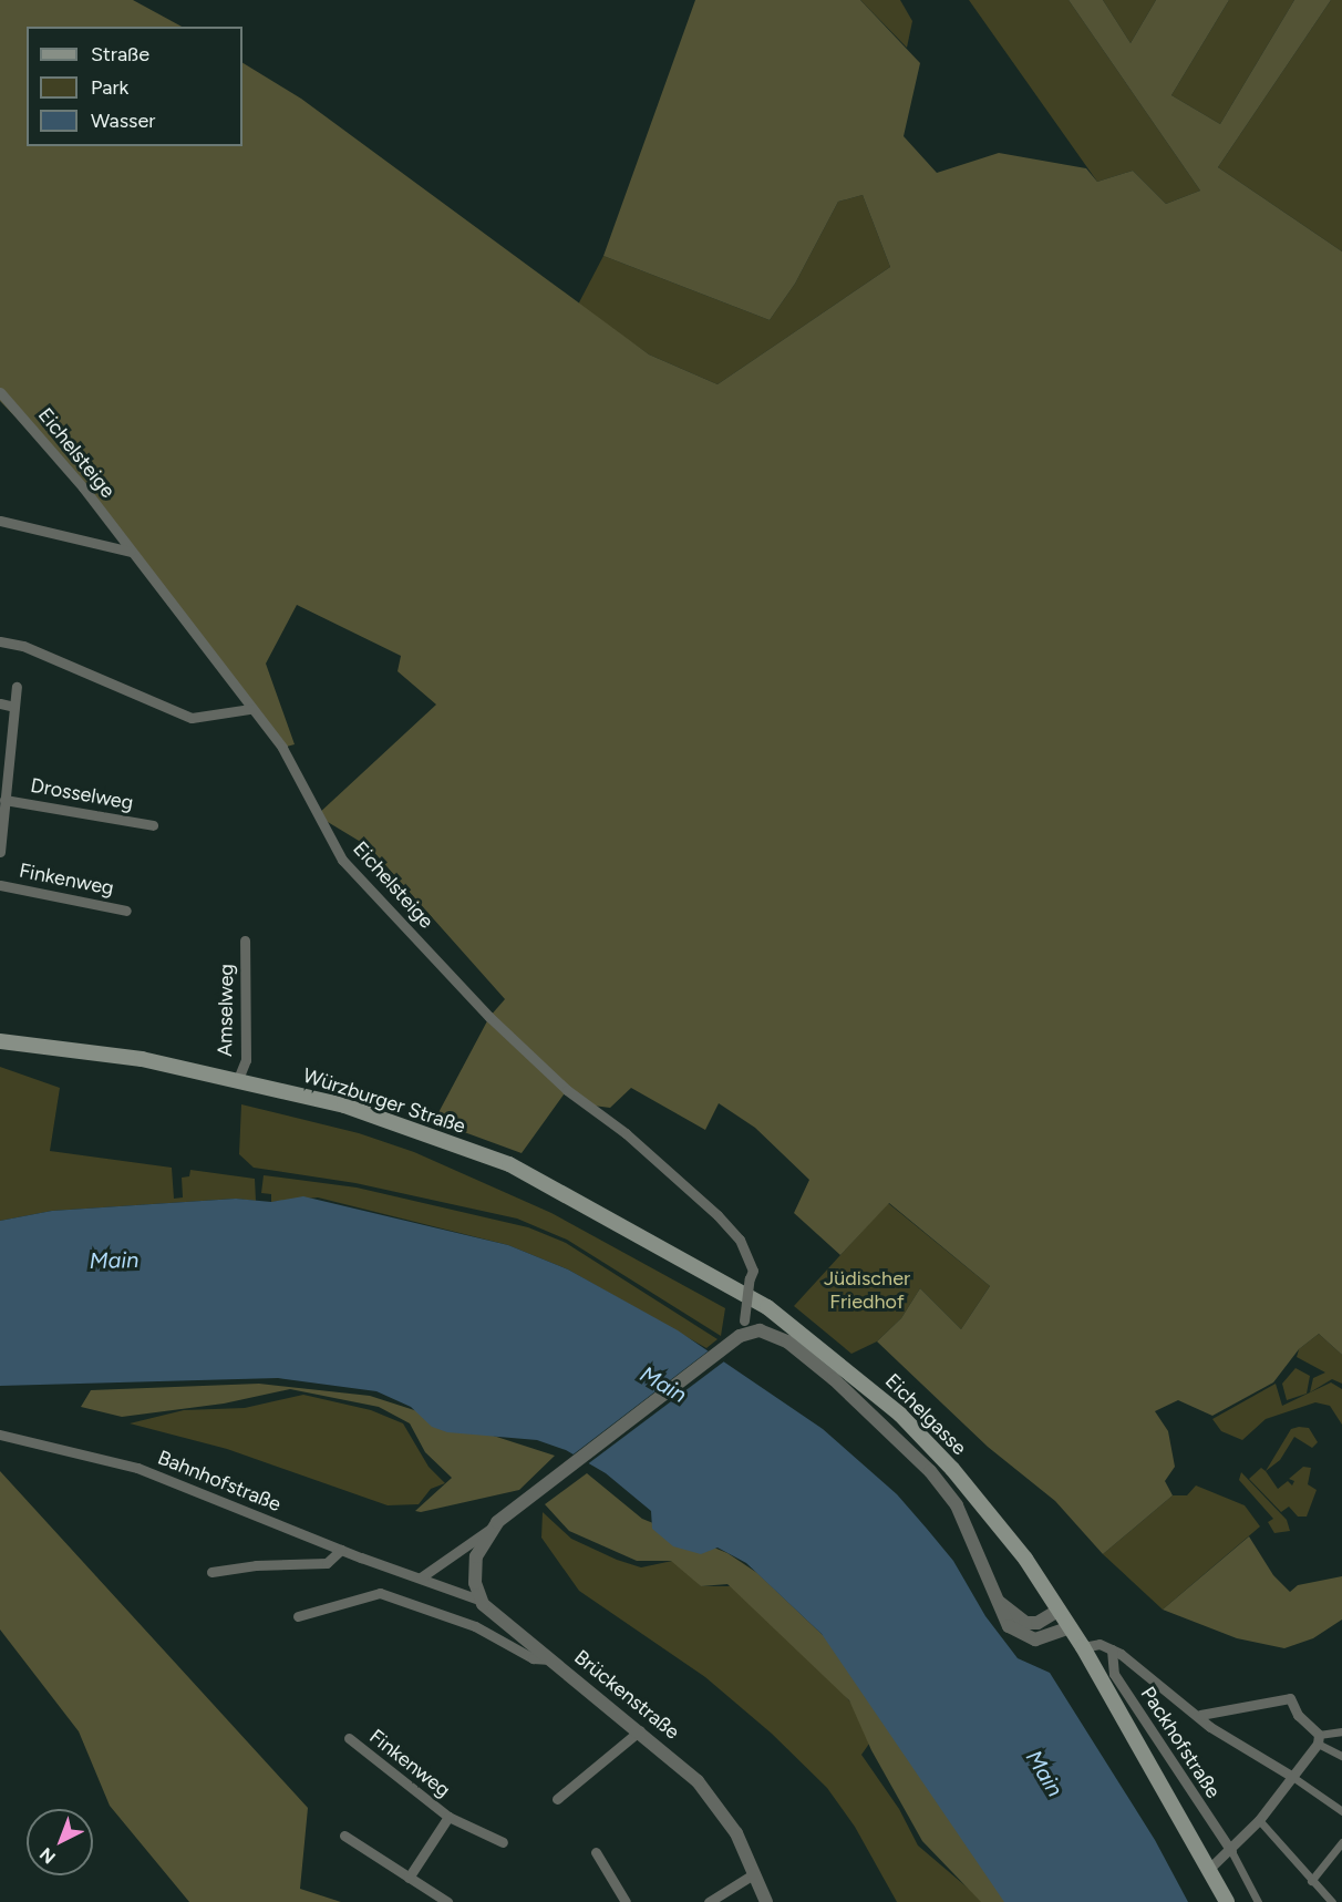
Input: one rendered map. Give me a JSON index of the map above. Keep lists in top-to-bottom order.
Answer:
{
  "streets": {
    "main road": ["Würzburger Straße", "Eichelgasse"],
    "street": [
      "Eichelsteige",
      "Drosselweg",
      "Finkenweg",
      "Amselweg",
      "Bahnhofstraße",
      "Brückenstraße",
      "Packhofstraße"
    ]
  },
  "crossings": [
    ["Amselweg", "Würzburger Straße"],
    ["Würzburger Straße", "Eichelgasse"],
    ["Bahnhofstraße", "Brückenstraße"]
  ],
  "water": ["Main"],
  "parks": ["Jüdischer Friedhof"],
  "legend": ["Straße", "Park", "Wasser"],
  "north": "bottom left"
}
